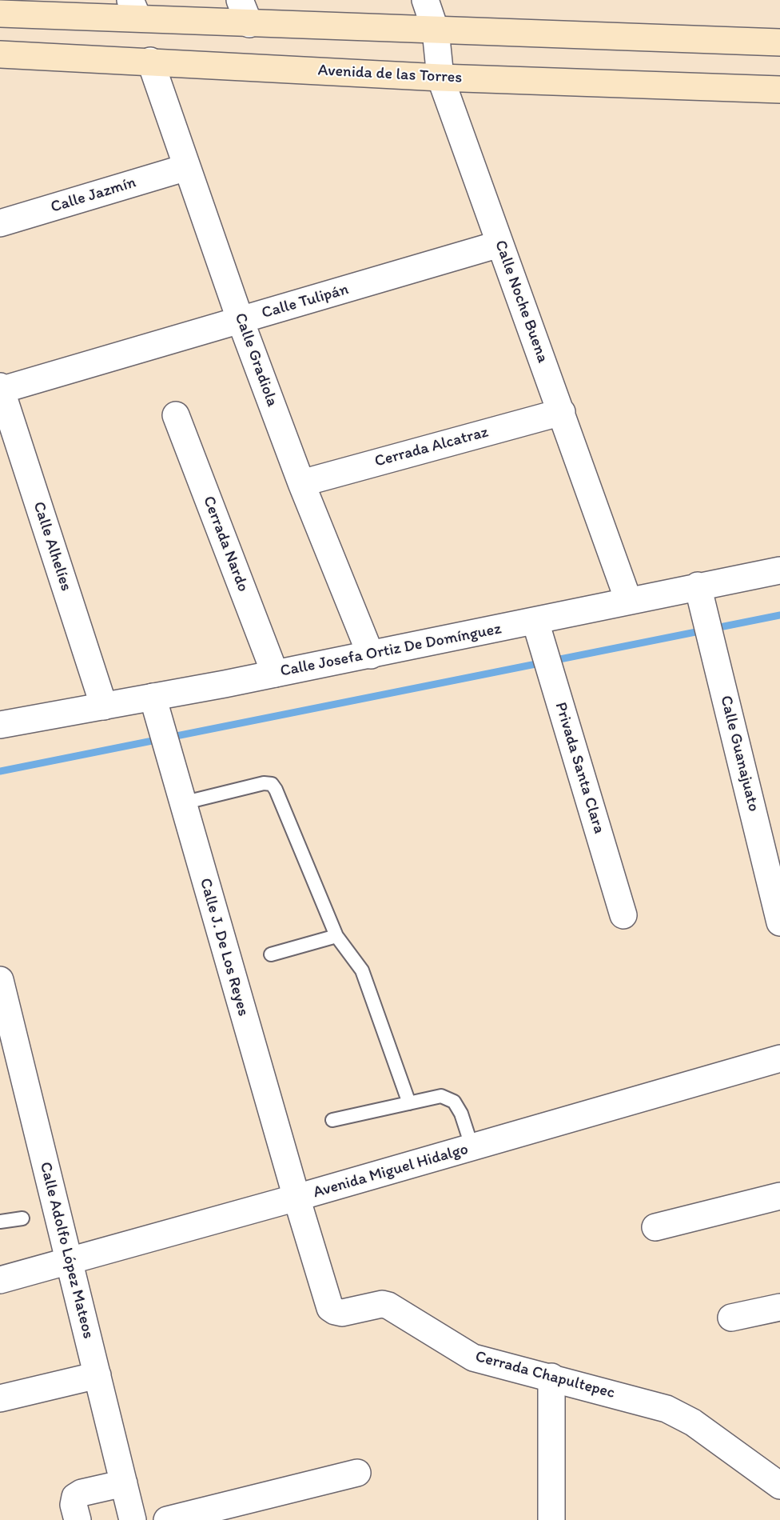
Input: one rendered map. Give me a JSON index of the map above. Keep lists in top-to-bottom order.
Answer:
{
  "streets": {
    "main road": ["Avenida de las Torres"],
    "street": [
      "Calle Jazmín",
      "Calle Tulipán",
      "Calle Noche Buena",
      "Calle Gradiola",
      "Cerrada Alcatraz",
      "Cerrada Nardo",
      "Calle Alhelíes",
      "Calle Josefa Ortiz De Domínguez",
      "Calle Guanajuato",
      "Privada Santa Clara",
      "Calle J. De Los Reyes",
      "Avenida Miguel Hidalgo",
      "Calle Adolfo López Mateos",
      "Cerrada Chapultepec"
    ]
  },
  "crossings": [
    ["Avenida de las Torres", "Calle Noche Buena"],
    ["Avenida de las Torres", "Calle Gradiola"],
    ["Calle Jazmín", "Calle Gradiola"],
    ["Calle Tulipán", "Calle Noche Buena"],
    ["Calle Tulipán", "Calle Gradiola"],
    ["Calle Tulipán", "Calle Alhelíes"],
    ["Calle Noche Buena", "Cerrada Alcatraz"],
    ["Calle Noche Buena", "Calle Josefa Ortiz De Domínguez"],
    ["Calle Gradiola", "Cerrada Alcatraz"],
    ["Calle Gradiola", "Calle Josefa Ortiz De Domínguez"],
    ["Cerrada Nardo", "Calle Josefa Ortiz De Domínguez"],
    ["Calle Alhelíes", "Calle Josefa Ortiz De Domínguez"],
    ["Calle Josefa Ortiz De Domínguez", "Calle Guanajuato"],
    ["Calle Josefa Ortiz De Domínguez", "Privada Santa Clara"],
    ["Calle Josefa Ortiz De Domínguez", "Calle J. De Los Reyes"],
    ["Calle J. De Los Reyes", "Avenida Miguel Hidalgo"],
    ["Calle J. De Los Reyes", "Cerrada Chapultepec"],
    ["Avenida Miguel Hidalgo", "Calle Adolfo López Mateos"],
    ["Avenida Miguel Hidalgo", "Cerrada Chapultepec"]
  ]
}
